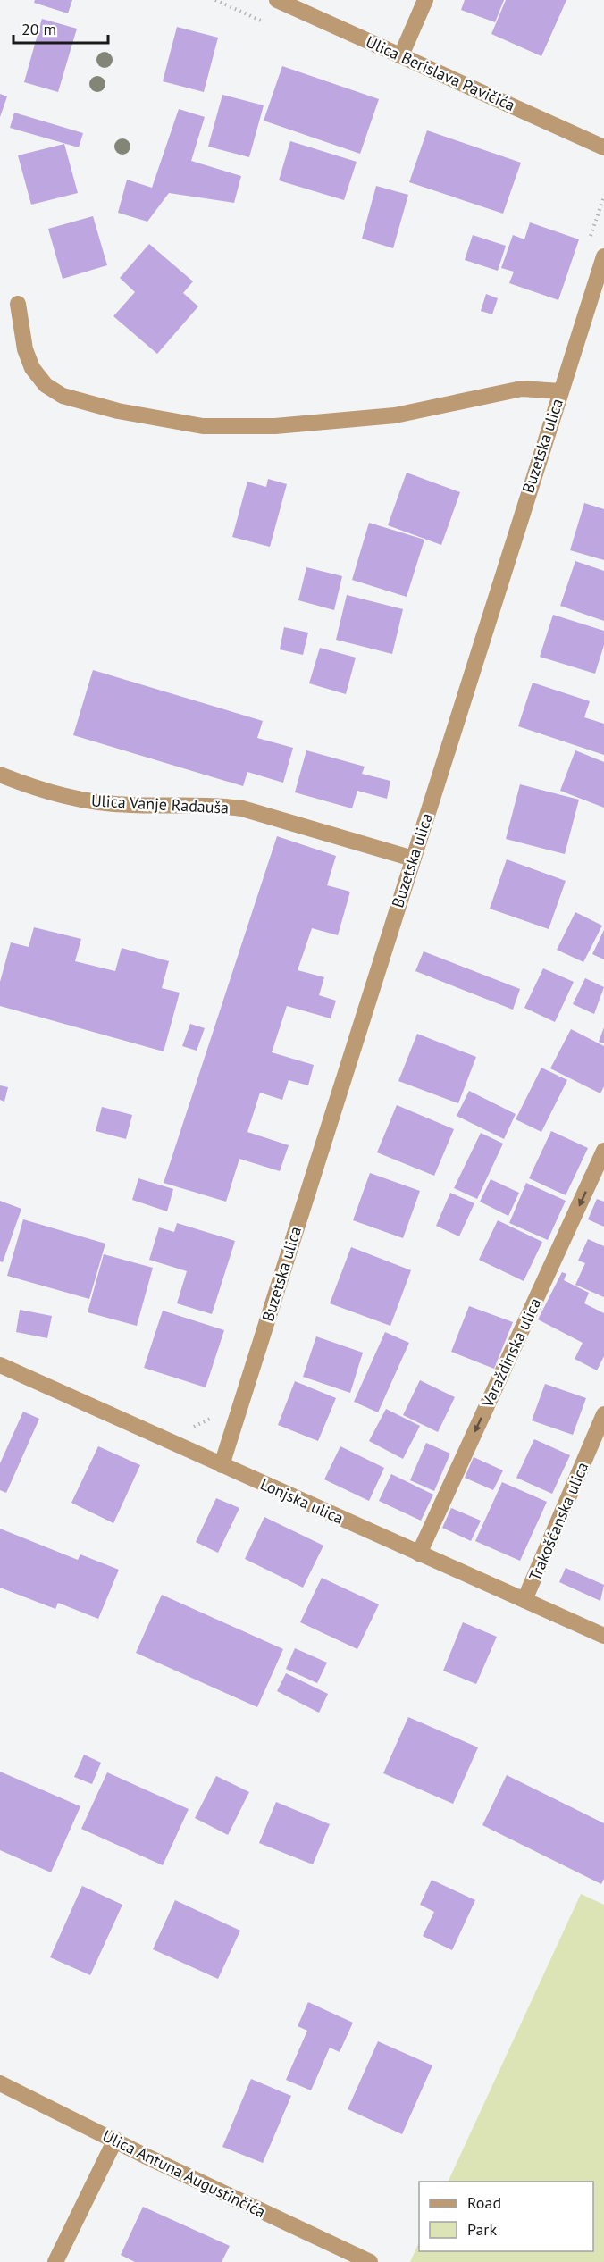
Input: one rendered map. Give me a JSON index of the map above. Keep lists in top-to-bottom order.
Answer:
{
  "streets": {
    "street": [
      "Ulica Berislava Pavičića",
      "Buzetska ulica",
      "Ulica Vanje Radauša",
      "Varaždinska ulica",
      "Lonjska ulica",
      "Trakošćanska ulica",
      "Ulica Antuna Augustinčića"
    ]
  },
  "crossings": [
    ["Buzetska ulica", "Ulica Vanje Radauša"],
    ["Buzetska ulica", "Lonjska ulica"],
    ["Varaždinska ulica", "Lonjska ulica"],
    ["Lonjska ulica", "Trakošćanska ulica"]
  ],
  "one_way": ["Varaždinska ulica"],
  "legend": ["Road", "Park"],
  "scale_bar": "20 m"
}
